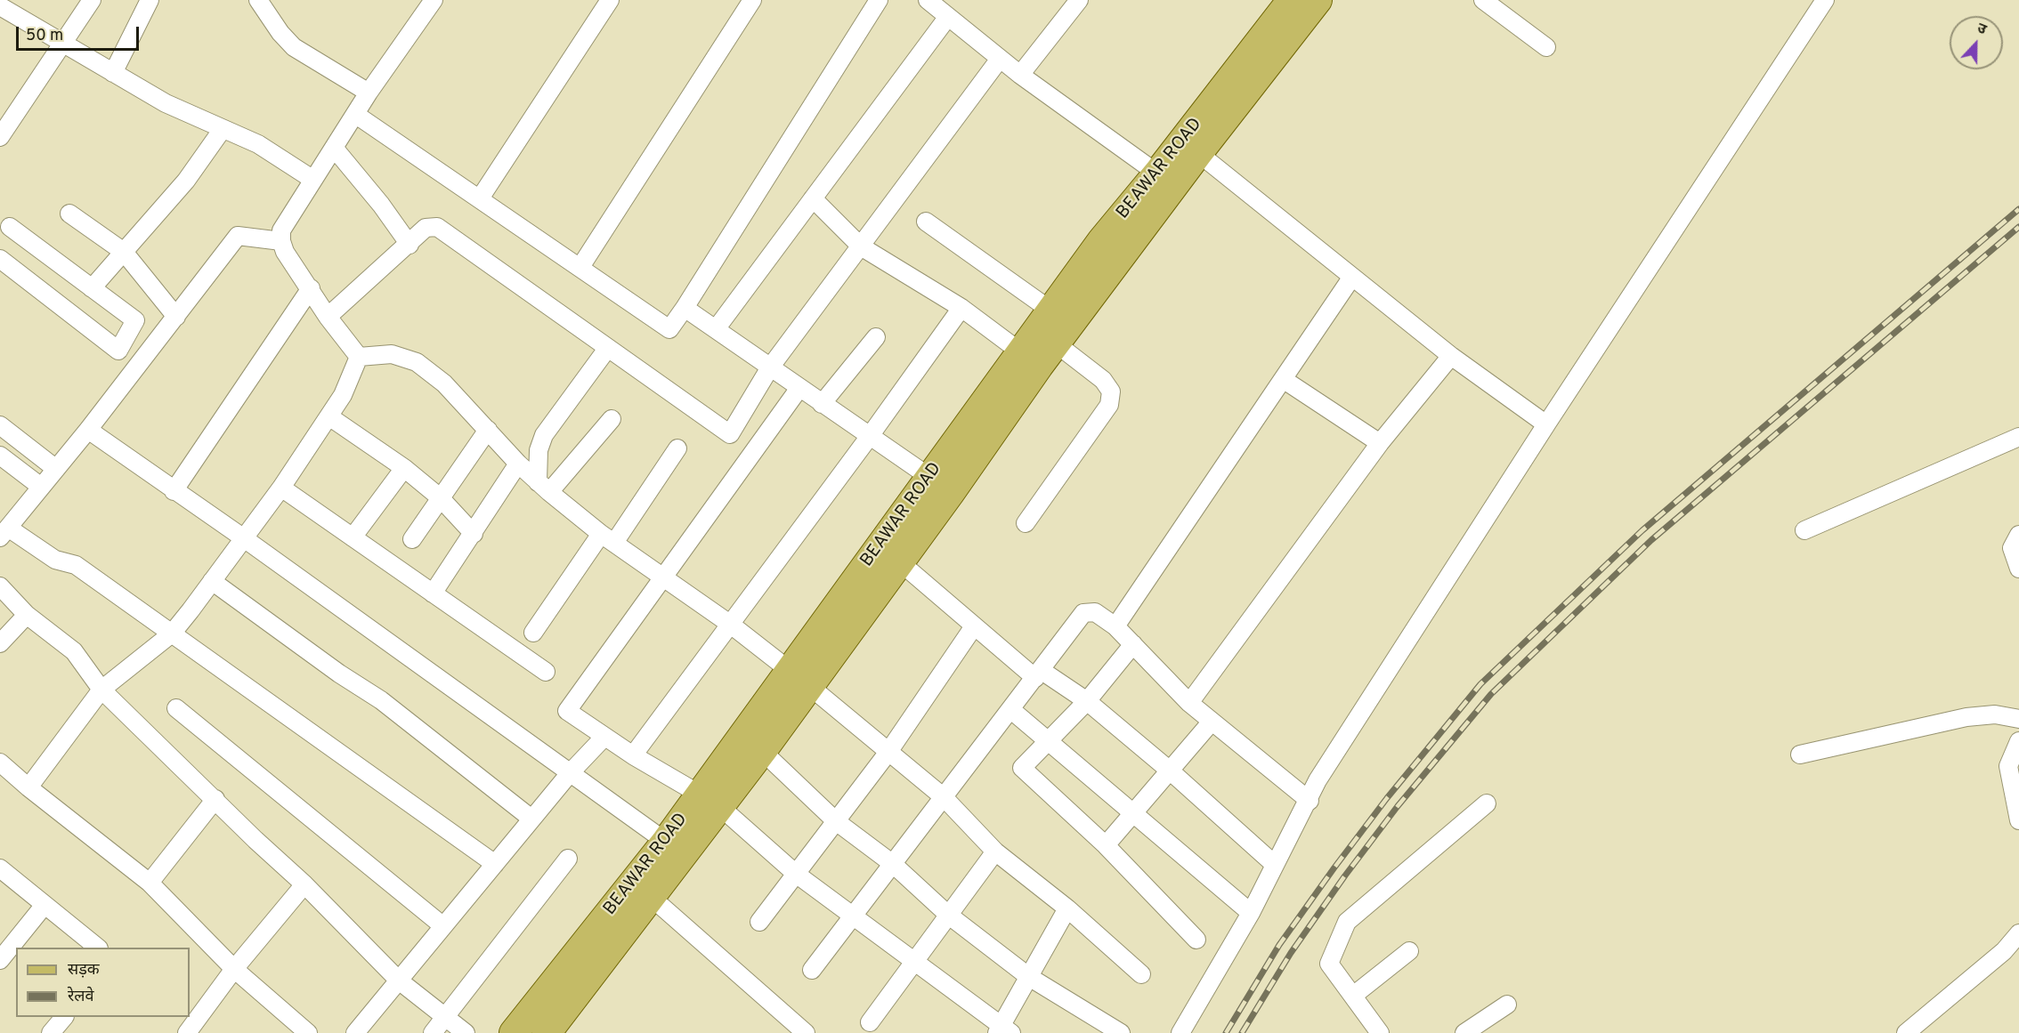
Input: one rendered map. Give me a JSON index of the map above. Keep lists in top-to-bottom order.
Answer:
{
  "streets": {
    "main road": ["BEAWAR ROAD"]
  },
  "legend": ["सड़क", "रेलवे"],
  "scale_bar": "50 m",
  "north": "top"
}
